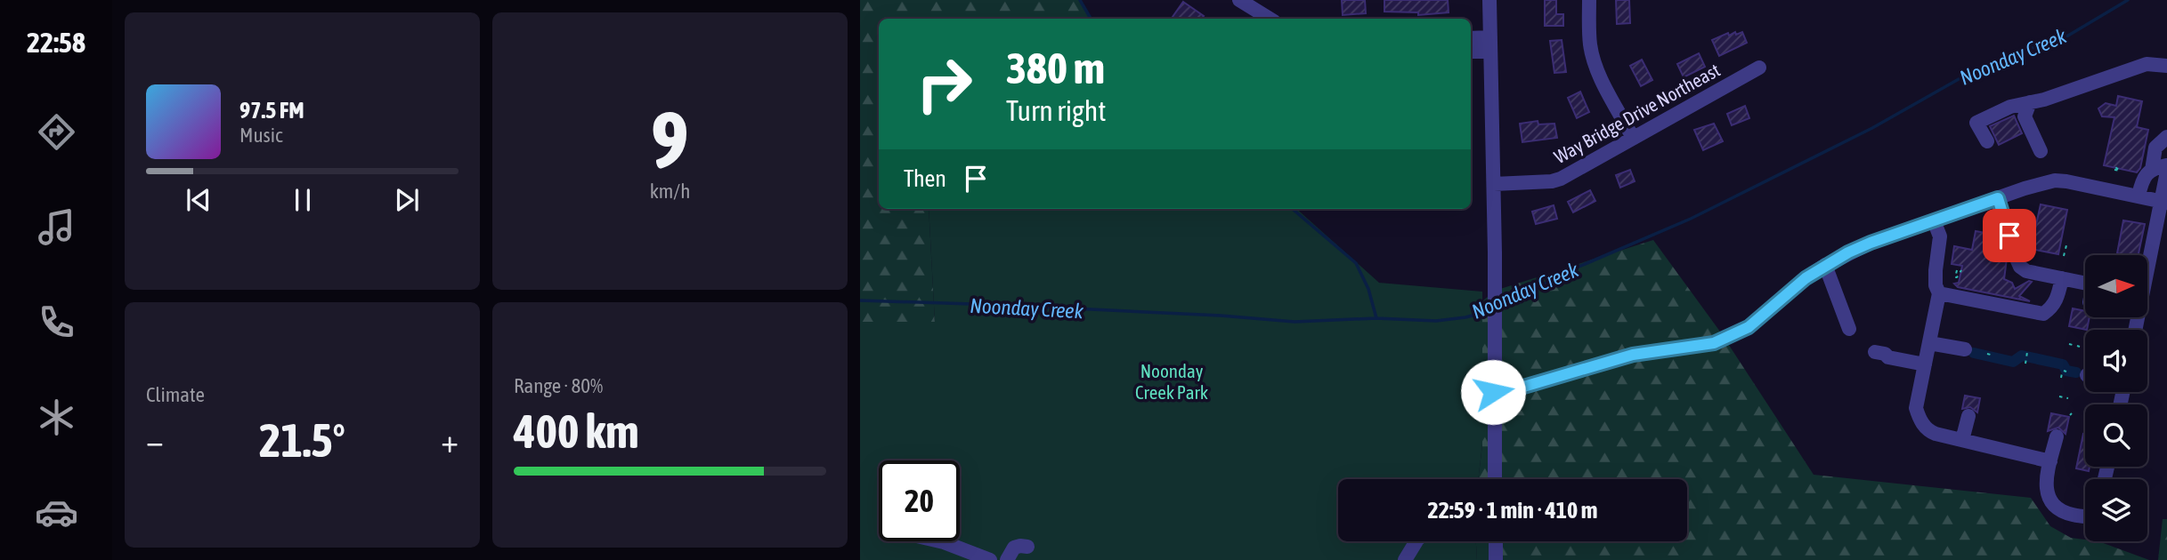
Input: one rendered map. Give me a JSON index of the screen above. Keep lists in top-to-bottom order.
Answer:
{
  "streets": {
    "street": ["Way Bridge Drive Northeast"]
  },
  "water": ["Noonday Creek"],
  "parks": ["Noonday Creek Park"],
  "north": "right",
  "page": {
    "tabs": "22:58",
    "tile": [
      ["9", "km/h"],
      "Climate",
      ["Range · 80%", "400 km"]
    ],
    "turn": ["380 m", "Turn right"],
    "song": ["97.5 FM", "Music"],
    "then": "Then",
    "heat": ["−", "21.5°", "+"],
    "limit": "20",
    "trip": "22:59 · 1 min · 410 m"
  }
}
